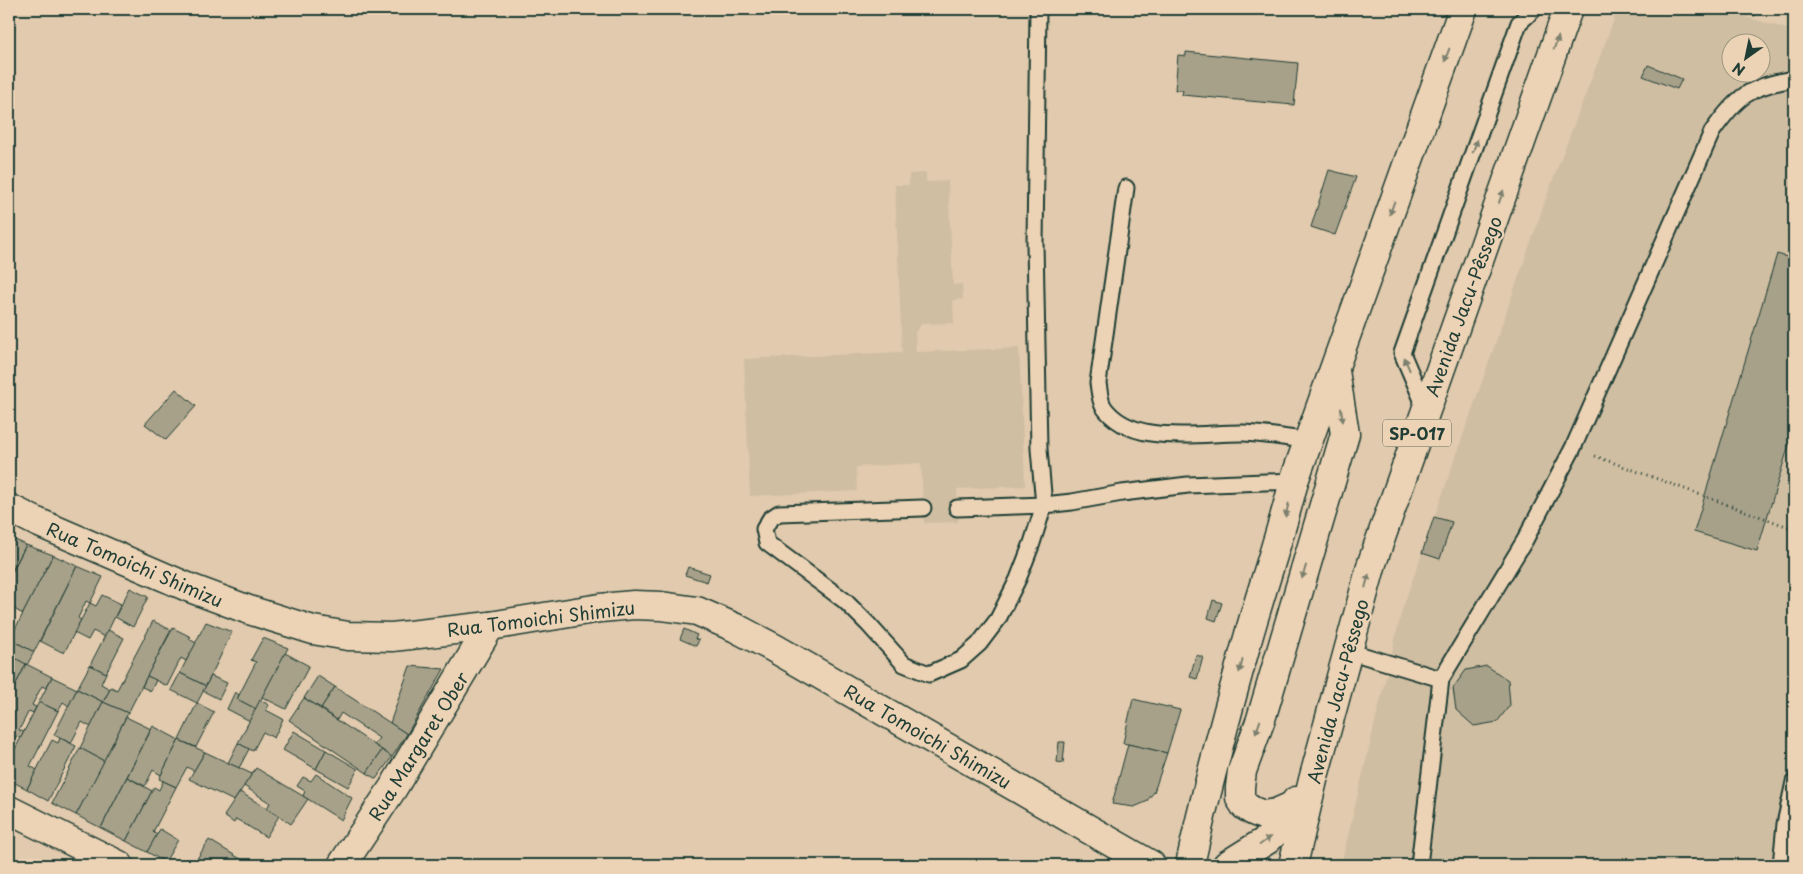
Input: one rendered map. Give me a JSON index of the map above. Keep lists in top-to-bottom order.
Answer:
{
  "streets": {
    "main road": [
      "Avenida Jacu-Pêssego",
      "SP-017",
      "Rua Tomoichi Shimizu",
      "Rua Margaret Ober"
    ]
  },
  "crossings": [
    ["Rua Tomoichi Shimizu", "Rua Margaret Ober"]
  ],
  "north": "bottom left"
}
